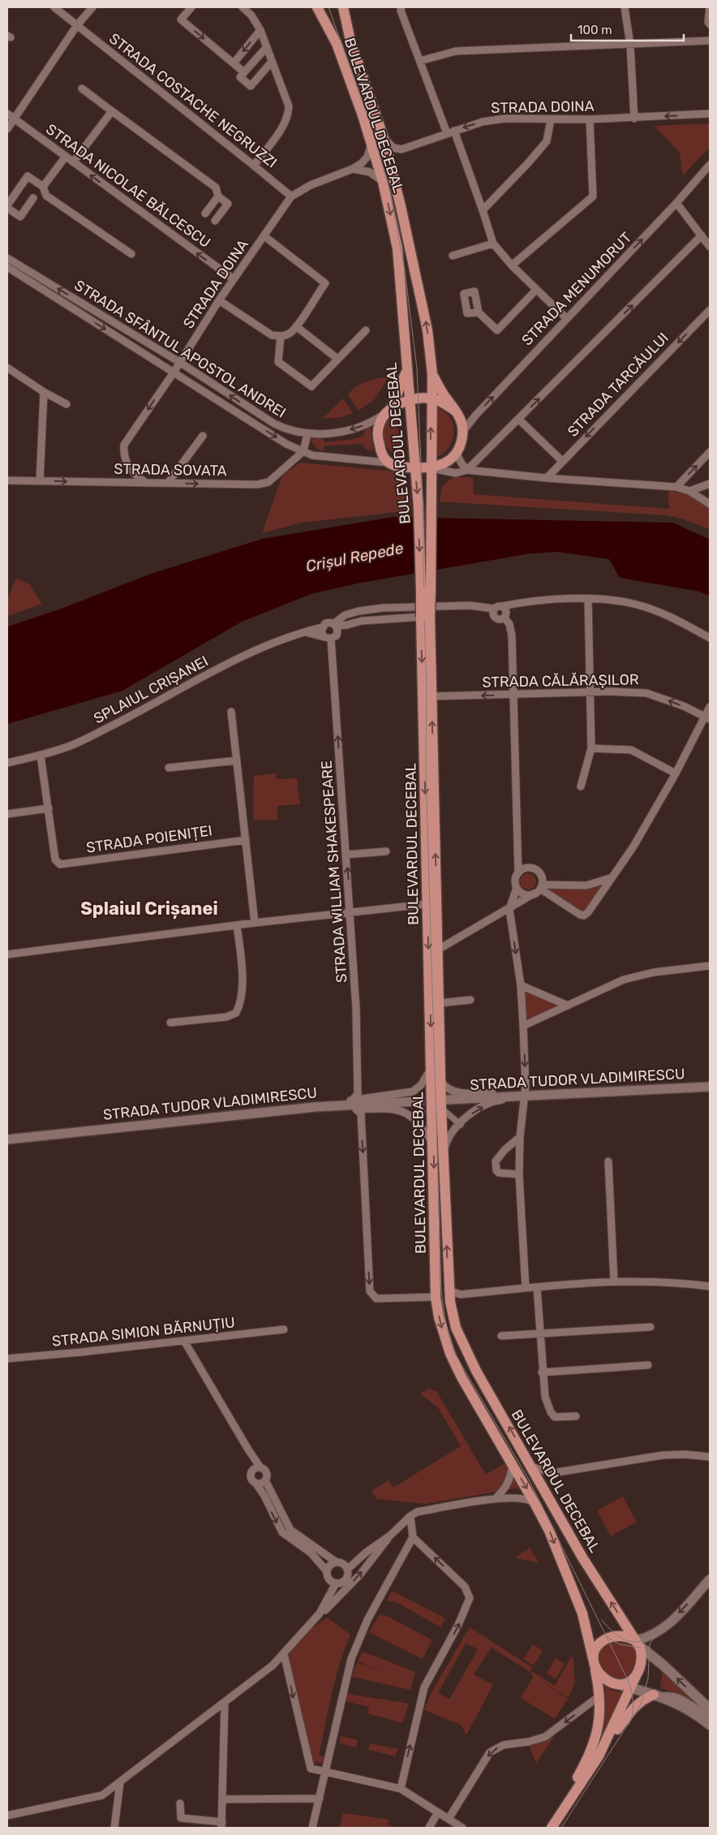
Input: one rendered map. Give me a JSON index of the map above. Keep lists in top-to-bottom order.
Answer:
{
  "streets": {
    "main road": ["BULEVARDUL DECEBAL"],
    "street": [
      "STRADA COSTACHE NEGRUZZI",
      "STRADA DOINA",
      "STRADA NICOLAE BĂLCESCU",
      "STRADA MENUMORUT",
      "STRADA SFÂNTUL APOSTOL ANDREI",
      "STRADA TARCĂULUI",
      "STRADA SOVATA",
      "STRADA CĂLĂRAȘILOR",
      "SPLAIUL CRIȘANEI",
      "STRADA POIENIȚEI",
      "STRADA WILLIAM SHAKESPEARE",
      "STRADA TUDOR VLADIMIRESCU",
      "STRADA SIMION BĂRNUȚIU"
    ]
  },
  "crossings": [
    ["STRADA COSTACHE NEGRUZZI", "STRADA DOINA"],
    ["STRADA DOINA", "BULEVARDUL DECEBAL"],
    ["STRADA DOINA", "STRADA NICOLAE BĂLCESCU"],
    ["STRADA DOINA", "STRADA SFÂNTUL APOSTOL ANDREI"],
    ["STRADA DOINA", "STRADA SOVATA"],
    ["BULEVARDUL DECEBAL", "STRADA CĂLĂRAȘILOR"],
    ["BULEVARDUL DECEBAL", "SPLAIUL CRIȘANEI"],
    ["STRADA SFÂNTUL APOSTOL ANDREI", "STRADA SOVATA"],
    ["SPLAIUL CRIȘANEI", "STRADA WILLIAM SHAKESPEARE"]
  ],
  "one_way": ["STRADA SOVATA", "STRADA WILLIAM SHAKESPEARE"],
  "districts": ["Splaiul Crișanei"],
  "water": ["Crișul Repede"],
  "scale_bar": "100 m"
}
